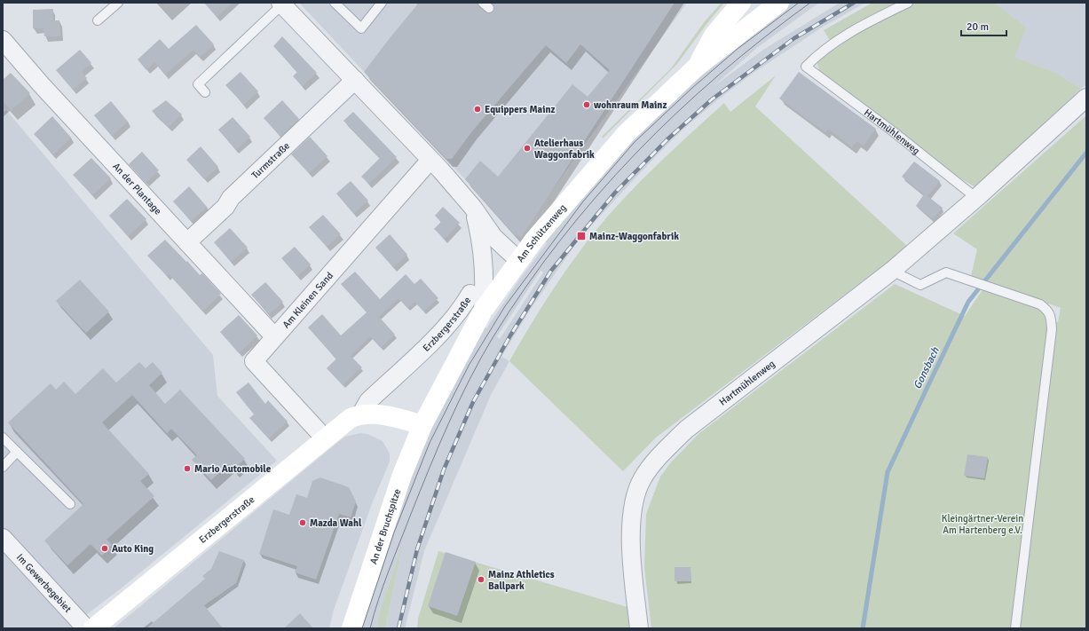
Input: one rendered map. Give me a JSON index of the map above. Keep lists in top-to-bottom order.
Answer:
{
  "streets": {
    "main road": ["Am Schützenweg", "Erzbergerstraße", "An der Bruchspitze"],
    "street": [
      "Hartmühlenweg",
      "Turmstraße",
      "An der Plantage",
      "Am Kleinen Sand",
      "Im Gewerbegebiet"
    ]
  },
  "crossings": [
    ["Turmstraße", "An der Plantage"],
    ["An der Plantage", "Am Kleinen Sand"],
    ["Am Schützenweg", "An der Bruchspitze"],
    ["Am Kleinen Sand", "Erzbergerstraße"]
  ],
  "water": ["Gonsbach"],
  "parks": ["Kleingärtner-Verein Am Hartenberg e.V."],
  "places": {
    "other": [
      "wohnraum Mainz",
      "Equippers Mainz",
      "Atelierhaus Waggonfabrik",
      "Mario Automobile",
      "Mazda Wahl",
      "Auto King",
      "Mainz Athletics Ballpark"
    ],
    "transit": ["Mainz-Waggonfabrik"]
  },
  "scale_bar": "20 m"
}
